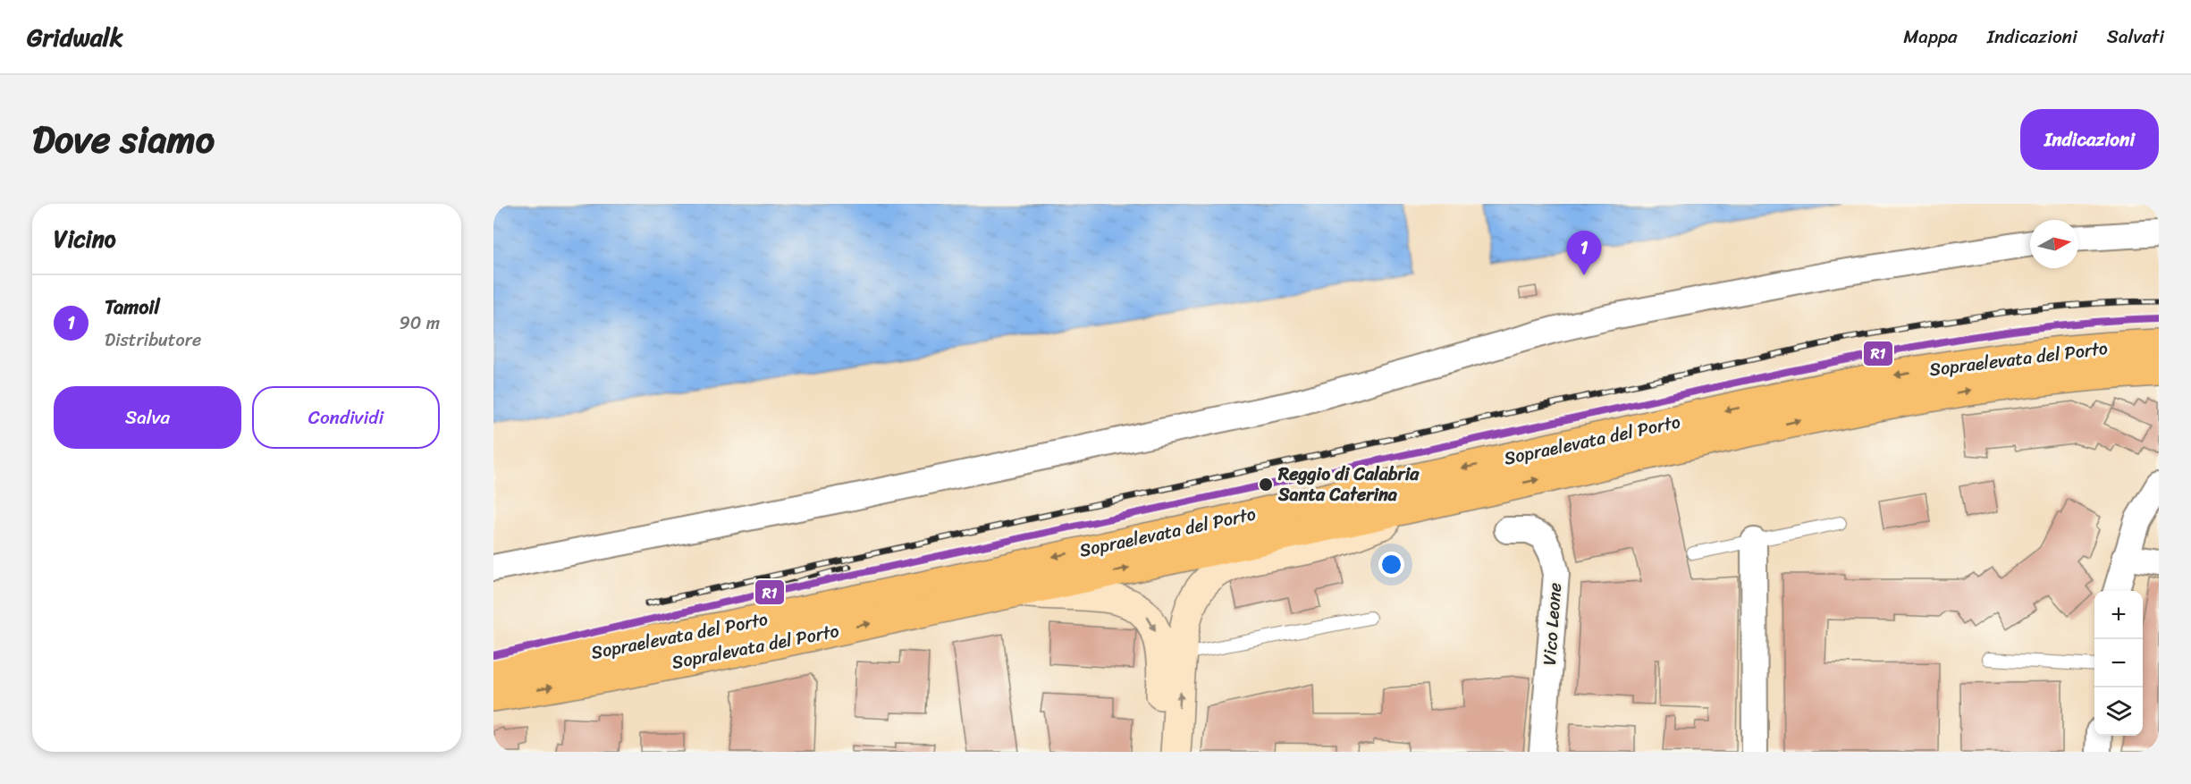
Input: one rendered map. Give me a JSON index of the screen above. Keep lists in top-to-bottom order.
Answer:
{
  "streets": {
    "main road": ["Sopraelevata del Porto", "Sopralevata del Porto"],
    "street": ["Vico Leone"]
  },
  "crossings": [
    ["Sopraelevata del Porto", "Sopralevata del Porto"]
  ],
  "one_way": ["Sopralevata del Porto"],
  "places": ["Reggio di Calabria Santa Caterina"],
  "lines": ["transit line R1"],
  "north": "right",
  "page": {
    "header": "Gridwalk",
    "nav": ["Mappa", "Indicazioni", "Salvati"],
    "title": "Dove siamo",
    "buttons": [
      "Indicazioni",
      ["Salva", "Condividi"]
    ],
    "heading": "Vicino",
    "pins": "1",
    "list": [
      {
        "mark": "1",
        "name": "Tamoil",
        "note": "Distributore",
        "value": "90 m"
      }
    ],
    "map_buttons": ["+", "−"]
  }
}
